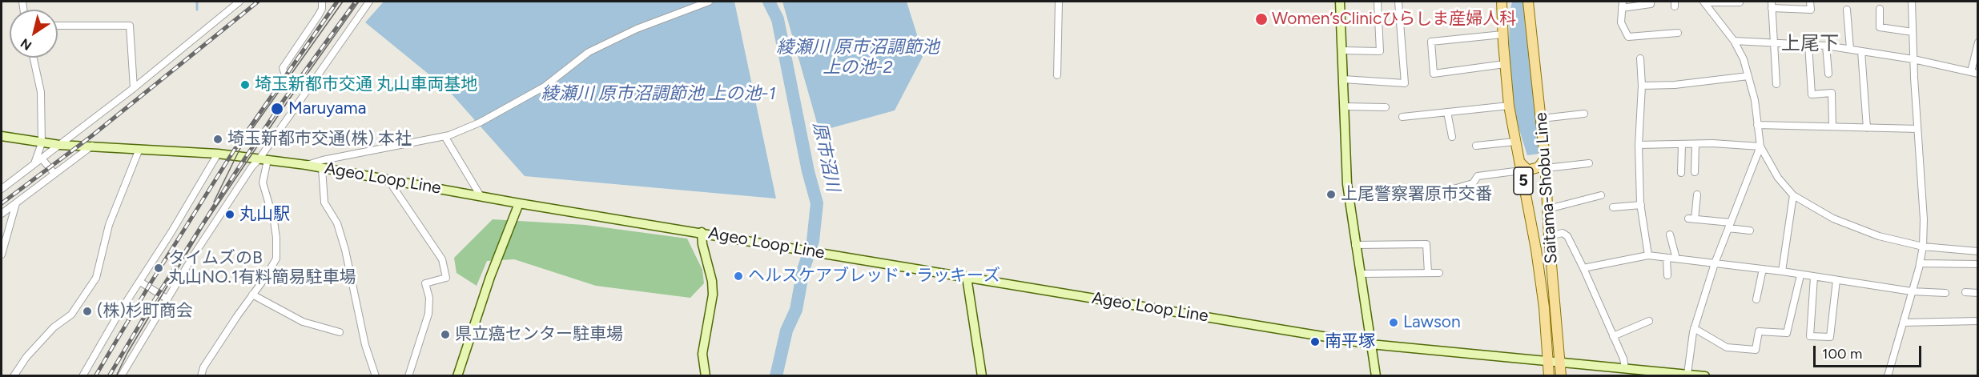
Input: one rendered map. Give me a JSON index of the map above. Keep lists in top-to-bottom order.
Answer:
{
  "streets": {
    "main road": ["Ageo Loop Line", "5", "Saitama-Shobu Line"]
  },
  "crossings": [
    ["Ageo Loop Line", "Saitama-Shobu Line"],
    ["5", "Saitama-Shobu Line"]
  ],
  "districts": ["上尾下"],
  "water": ["綾瀬川 原市沼調節池 上の池-2", "綾瀬川 原市沼調節池 上の池-1", "原市沼川"],
  "places": [
    "Women’sClinicひらしま産婦人科",
    "埼玉新都市交通 丸山車両基地",
    "Maruyama",
    "埼玉新都市交通(株) 本社",
    "上尾警察署原市交番",
    "丸山駅",
    "タイムズのB 丸山NO.1有料簡易駐車場",
    "ヘルスケアブレッド・ラッキーズ",
    "(株)杉町商会",
    "Lawson",
    "県立癌センター駐車場",
    "南平塚"
  ],
  "scale_bar": "100 m",
  "north": "bottom left"
}
